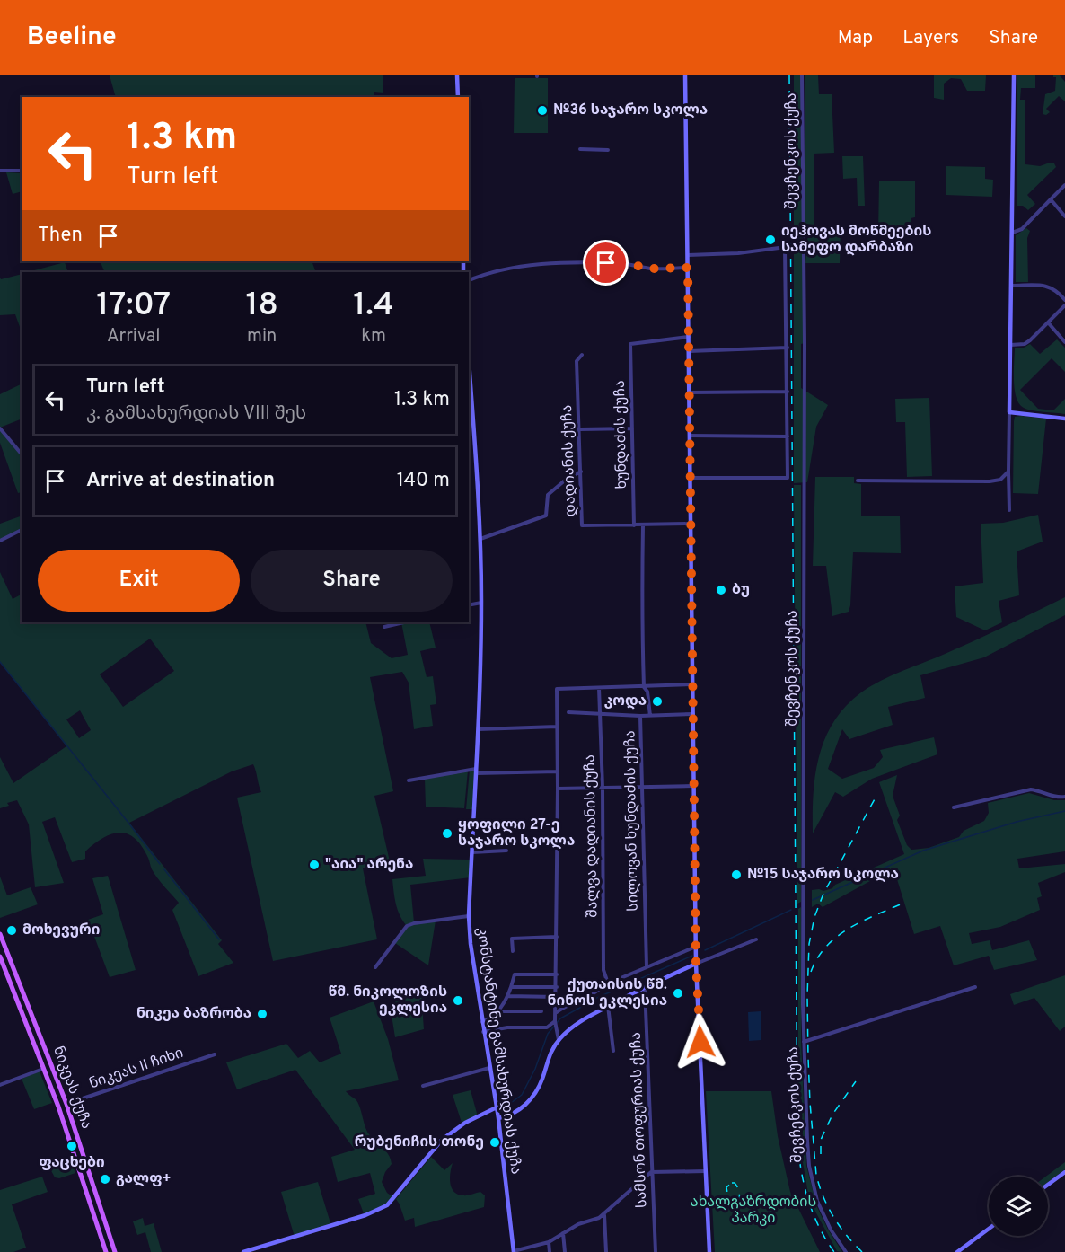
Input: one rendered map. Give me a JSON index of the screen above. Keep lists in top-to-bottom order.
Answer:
{
  "streets": {
    "main road": ["ნიკეას ქუჩა"],
    "street": [
      "შევჩენკოს ქუჩა",
      "ხუნდაძის ქუჩა",
      "დადიანის ქუჩა",
      "სილოვან ხუნდაძის ქუჩა",
      "შალვა დადიანის ქუჩა",
      "კონსტანტინე გამსახურდიას ქუჩა",
      "ნიკეას II ჩიხი",
      "სამსონ თოფურიას ქუჩა"
    ]
  },
  "crossings": [
    ["ხუნდაძის ქუჩა", "დადიანის ქუჩა"],
    ["დადიანის ქუჩა", "სილოვან ხუნდაძის ქუჩა"],
    ["ნიკეას II ჩიხი", "ნიკეას ქუჩა"]
  ],
  "parks": ["ახალგაზრდობის პარკი"],
  "places": [
    "№36 საჯარო სკოლა",
    "იეჰოვას მოწმეების სამეფო დარბაზი",
    "ბუ",
    "კოდა",
    "ყოფილი 27-ე საჯარო სკოლა",
    "\"აია\" არენა",
    "№15 საჯარო სკოლა",
    "მოხევური",
    "ქუთაისის წმ. ნინოს ეკლესია",
    "წმ. ნიკოლოზის ეკლესია",
    "ნიკეა ბაზრობა",
    "რუბენიჩის თონე",
    "ფაცხები",
    "გალფ+"
  ],
  "page": {
    "header": "Beeline",
    "nav": ["Map", "Layers", "Share"],
    "turn": ["1.3 km", "Turn left"],
    "then": "Then",
    "eta": [
      "17:07",
      "Arrival",
      "18",
      "min",
      "1.4",
      "km"
    ],
    "list": [
      {
        "name": "Turn left",
        "note": "კ. გამსახურდიას VIII შეს",
        "value": "1.3 km"
      },
      {
        "name": "Arrive at destination",
        "value": "140 m"
      }
    ],
    "buttons": ["Exit", "Share"]
  }
}
